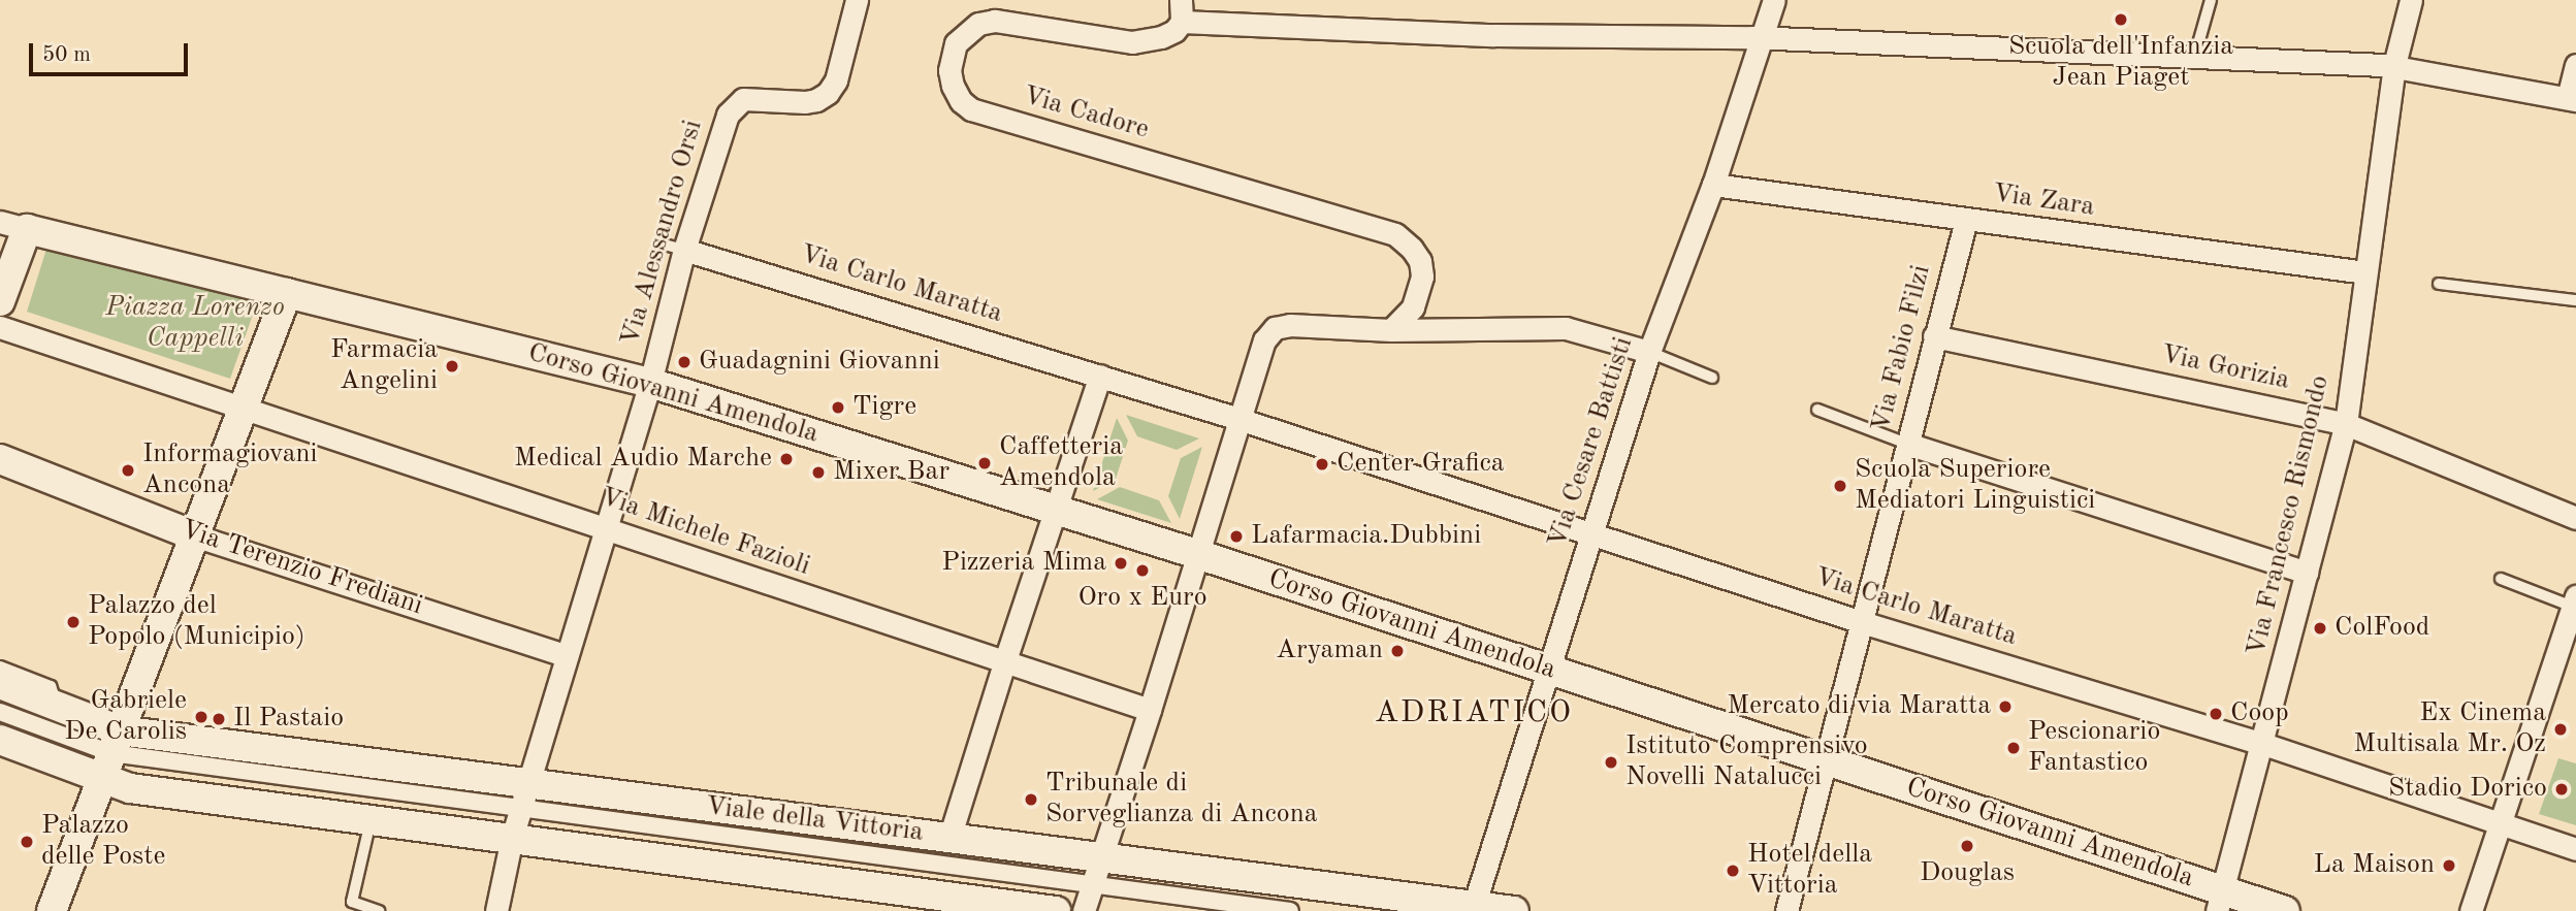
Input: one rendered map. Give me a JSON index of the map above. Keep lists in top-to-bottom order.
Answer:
{
  "streets": {
    "street": [
      "Via Cadore",
      "Via Zara",
      "Via Alessandro Orsi",
      "Via Carlo Maratta",
      "Via Fabio Filzi",
      "Via Gorizia",
      "Corso Giovanni Amendola",
      "Via Cesare Battisti",
      "Via Francesco Rismondo",
      "Via Michele Fazioli",
      "Via Terenzio Frediani",
      "Viale della Vittoria"
    ]
  },
  "crossings": [
    ["Via Zara", "Via Fabio Filzi"],
    ["Via Zara", "Via Cesare Battisti"],
    ["Via Zara", "Via Francesco Rismondo"],
    ["Via Alessandro Orsi", "Via Carlo Maratta"],
    ["Via Alessandro Orsi", "Corso Giovanni Amendola"],
    ["Via Alessandro Orsi", "Via Michele Fazioli"],
    ["Via Alessandro Orsi", "Via Terenzio Frediani"],
    ["Via Alessandro Orsi", "Viale della Vittoria"],
    ["Via Carlo Maratta", "Via Fabio Filzi"],
    ["Via Carlo Maratta", "Via Cesare Battisti"],
    ["Via Carlo Maratta", "Via Francesco Rismondo"],
    ["Via Fabio Filzi", "Via Gorizia"],
    ["Via Fabio Filzi", "Corso Giovanni Amendola"],
    ["Via Gorizia", "Via Francesco Rismondo"],
    ["Corso Giovanni Amendola", "Via Cesare Battisti"],
    ["Corso Giovanni Amendola", "Via Francesco Rismondo"],
    ["Via Cesare Battisti", "Viale della Vittoria"]
  ],
  "districts": ["ADRIATICO"],
  "parks": ["Piazza Lorenzo Cappelli"],
  "places": [
    "Scuola dell'Infanzia Jean Piaget",
    "Guadagnini Giovanni",
    "Farmacia Angelini",
    "Tigre",
    "Medical Audio Marche",
    "Caffetteria Amendola",
    "Center Grafica",
    "Informagiovani Ancona",
    "Mixer Bar",
    "Scuola Superiore Mediatori Linguistici",
    "Lafarmacia.Dubbini",
    "Pizzeria Mima",
    "Oro x Euro",
    "Palazzo del Popolo (Municipio)",
    "ColFood",
    "Aryaman",
    "Mercato di via Maratta",
    "Coop",
    "Gabriele De Carolis",
    "Il Pastaio",
    "Ex Cinema Multisala Mr. Oz",
    "Pescionario Fantastico",
    "Istituto Comprensivo Novelli Natalucci",
    "Stadio Dorico",
    "Tribunale di Sorveglianza di Ancona",
    "Palazzo delle Poste",
    "Douglas",
    "La Maison",
    "Hotel della Vittoria"
  ],
  "scale_bar": "50 m"
}
